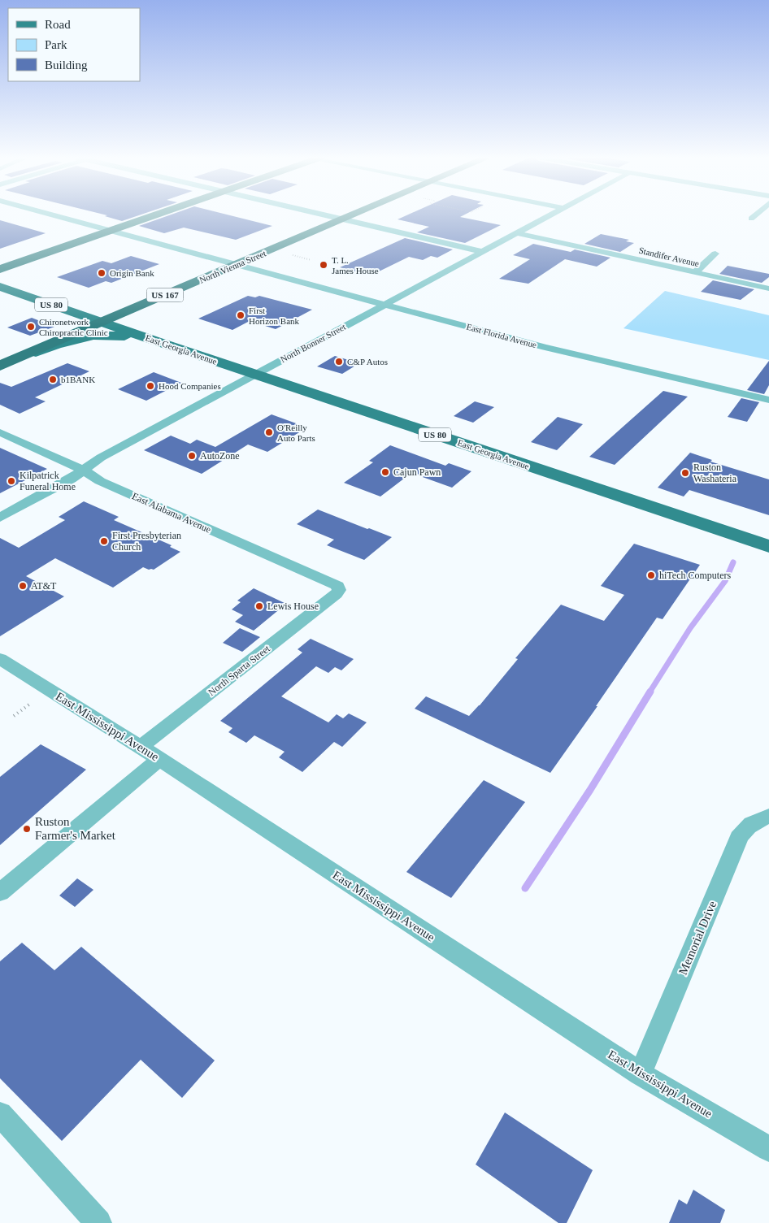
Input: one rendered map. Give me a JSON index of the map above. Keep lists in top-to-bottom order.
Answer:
{
  "streets": {
    "highway": ["North Vienna Street", "US 167"],
    "main road": ["US 80", "East Georgia Avenue"],
    "street": [
      "Standifer Avenue",
      "East Florida Avenue",
      "North Bonner Street",
      "East Alabama Avenue",
      "North Sparta Street",
      "East Mississippi Avenue",
      "Memorial Drive"
    ]
  },
  "crossings": [
    ["Standifer Avenue", "North Bonner Street"],
    ["North Vienna Street", "US 80"],
    ["North Vienna Street", "East Florida Avenue"],
    ["North Vienna Street", "East Georgia Avenue"],
    ["US 80", "East Georgia Avenue"],
    ["East Florida Avenue", "North Bonner Street"],
    ["North Bonner Street", "East Georgia Avenue"],
    ["North Bonner Street", "East Alabama Avenue"],
    ["East Alabama Avenue", "North Sparta Street"],
    ["North Sparta Street", "East Mississippi Avenue"],
    ["East Mississippi Avenue", "Memorial Drive"]
  ],
  "places": [
    "T. L. James House",
    "Origin Bank",
    "First Horizon Bank",
    "Chironetwork Chiropractic Clinic",
    "C&P Autos",
    "b1BANK",
    "Hood Companies",
    "O'Reilly Auto Parts",
    "AutoZone",
    "Cajun Pawn",
    "Ruston Washateria",
    "Kilpatrick Funeral Home",
    "First Presbyterian Church",
    "hiTech Computers",
    "AT&T",
    "Lewis House",
    "Ruston Farmer's Market"
  ],
  "legend": ["Road", "Park", "Building"]
}
